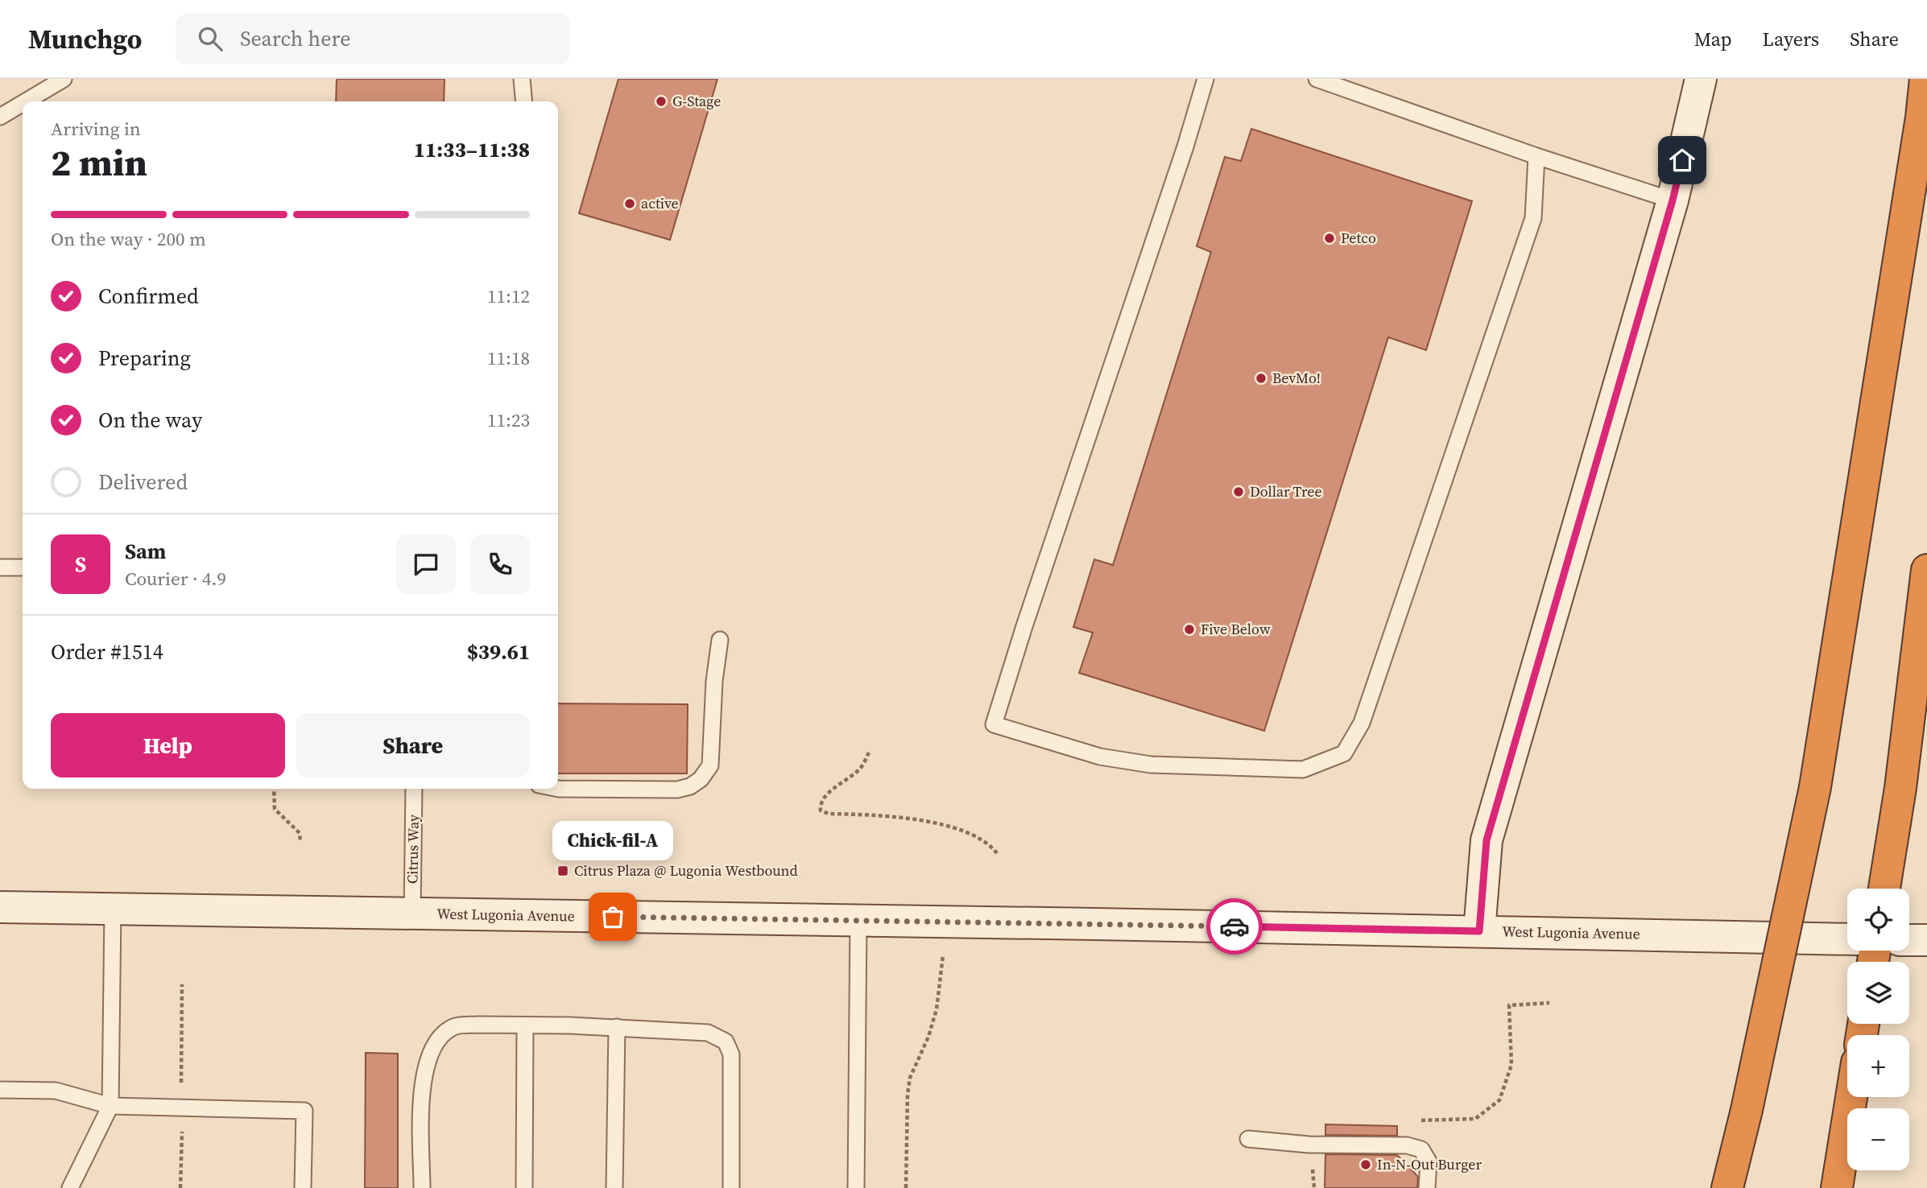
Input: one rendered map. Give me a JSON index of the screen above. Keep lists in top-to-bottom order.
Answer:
{
  "streets": {
    "main road": ["West Lugonia Avenue"],
    "lane": ["Citrus Way"]
  },
  "crossings": [
    ["Citrus Way", "West Lugonia Avenue"]
  ],
  "places": {
    "other": [
      "G-Stage",
      "active",
      "Petco",
      "BevMo!",
      "Dollar Tree",
      "Five Below",
      "Chick-fil-A",
      "In-N-Out Burger"
    ],
    "transit": ["Citrus Plaza @ Lugonia Westbound"]
  },
  "page": {
    "header": "Munchgo",
    "search": "Search here",
    "nav": ["Map", "Layers", "Share"],
    "heading": ["2 min", "Arriving in", "11:33–11:38"],
    "panel": [
      "Sam",
      "Courier · 4.9",
      "Order #1514",
      "$39.61"
    ],
    "bar": "On the way · 200 m",
    "list": [
      ["Confirmed", "11:12"],
      ["Preparing", "11:18"],
      ["On the way", "11:23"],
      "Delivered"
    ],
    "round": "S",
    "buttons": ["Help", "Share"],
    "bubble": "Chick-fil-A",
    "map_buttons": ["+", "−"]
  }
}
